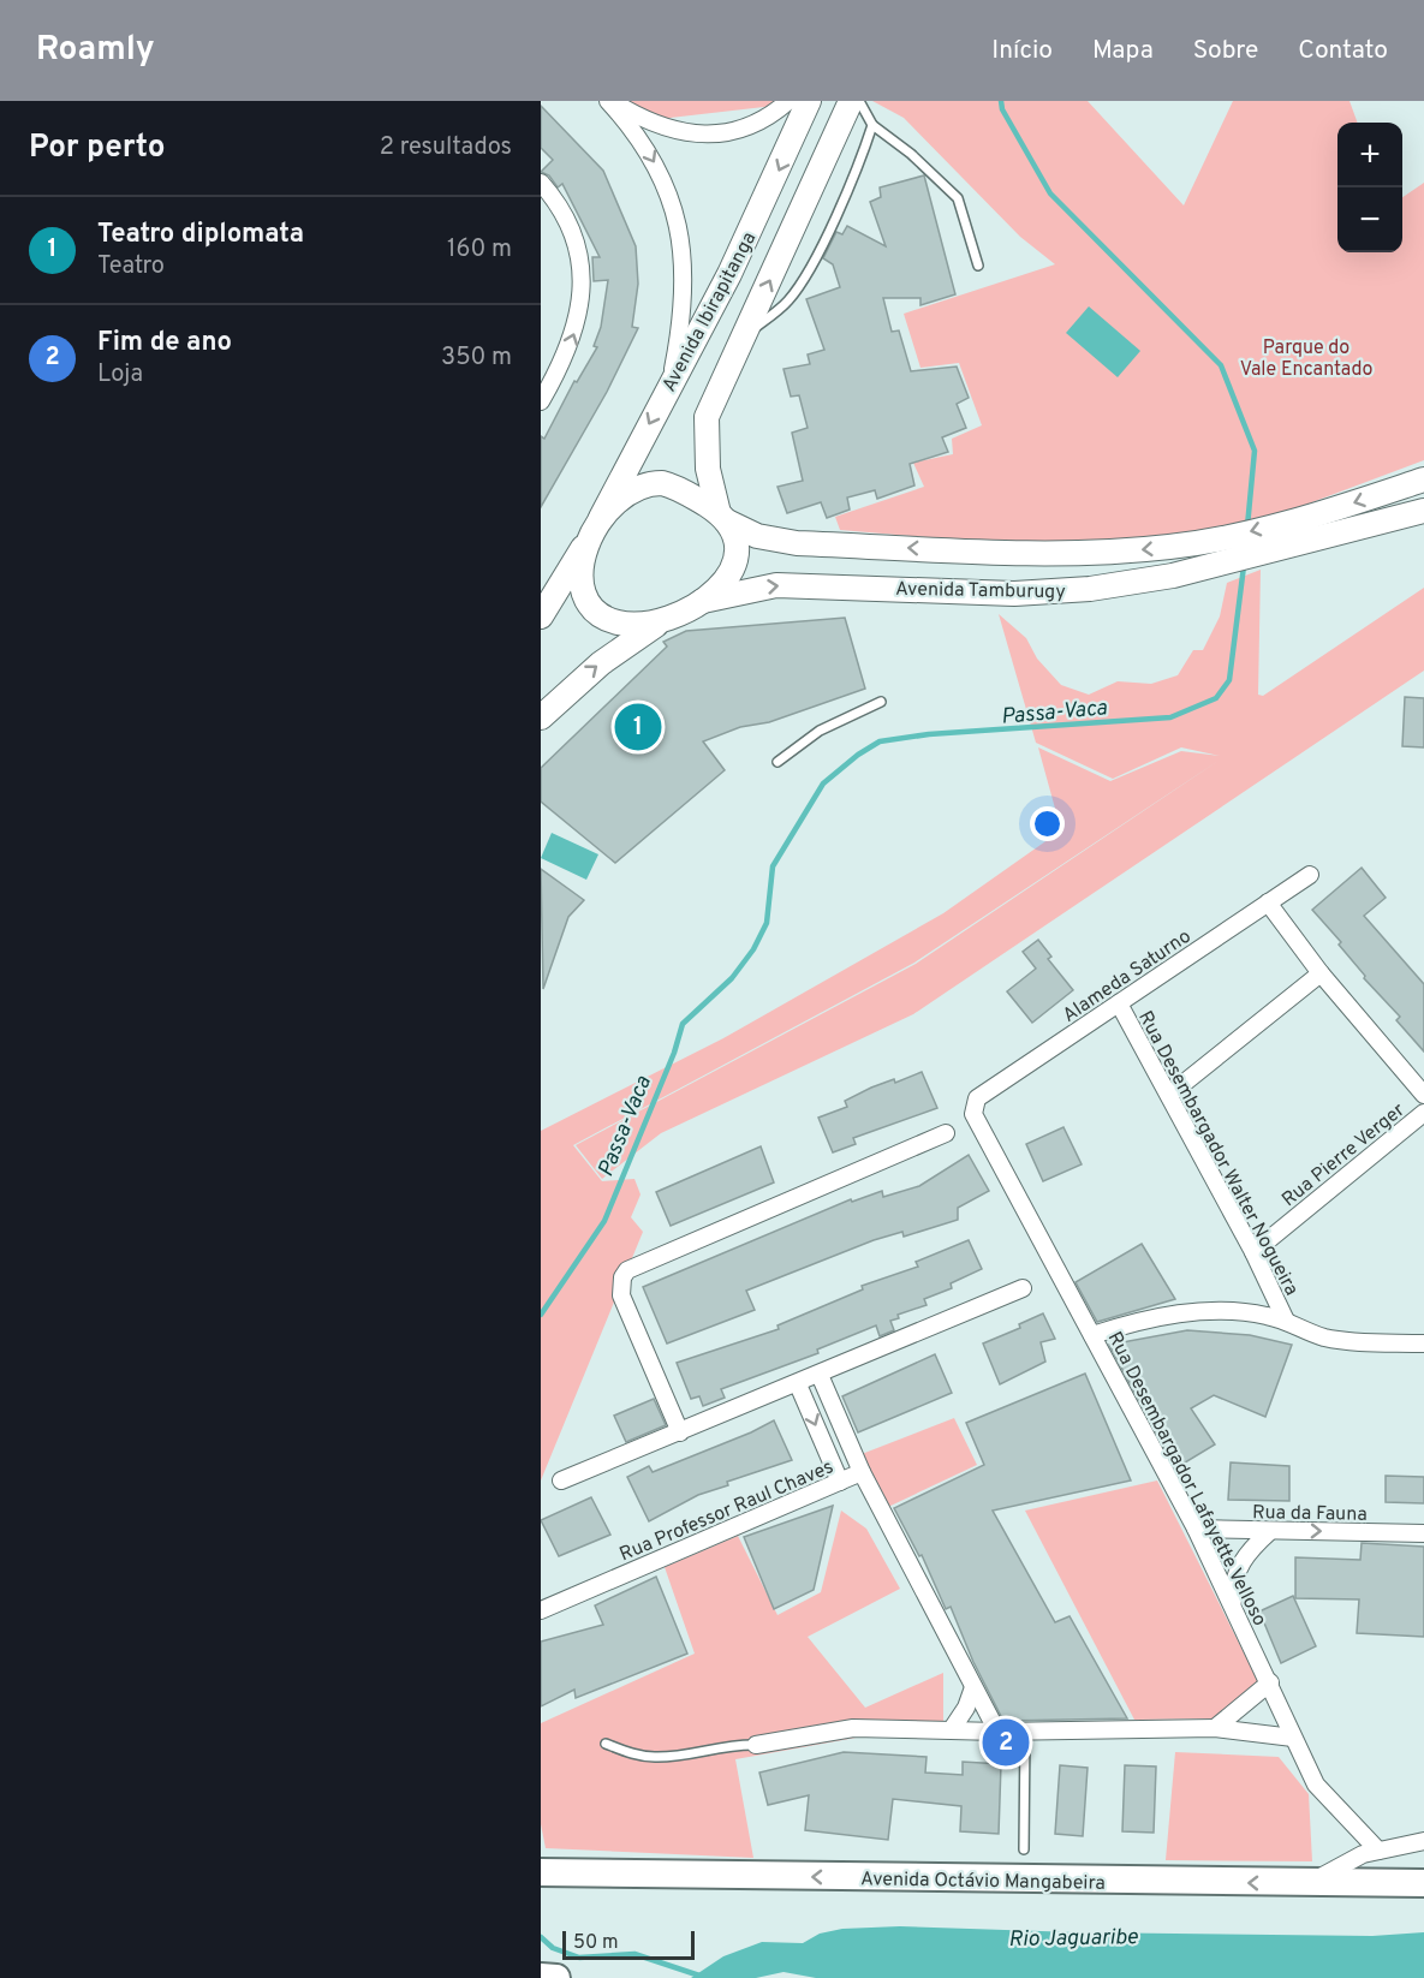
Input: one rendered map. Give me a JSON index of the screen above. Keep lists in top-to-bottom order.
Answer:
{
  "streets": {
    "main road": ["Avenida Ibirapitanga", "Avenida Tamburugy", "Avenida Octávio Mangabeira"],
    "street": [
      "Alameda Saturno",
      "Rua Desembargador Walter Nogueira",
      "Rua Pierre Verger",
      "Rua Desembargador Lafayette Velloso",
      "Rua Professor Raul Chaves",
      "Rua da Fauna"
    ]
  },
  "crossings": [
    ["Avenida Ibirapitanga", "Avenida Tamburugy"],
    ["Alameda Saturno", "Rua Desembargador Walter Nogueira"],
    ["Alameda Saturno", "Rua Desembargador Lafayette Velloso"],
    ["Rua Desembargador Walter Nogueira", "Rua Pierre Verger"],
    ["Rua Desembargador Lafayette Velloso", "Rua da Fauna"]
  ],
  "one_way": ["Rua da Fauna", "Avenida Octávio Mangabeira"],
  "water": ["Passa-Vaca", "Rio Jaguaribe"],
  "parks": ["Parque do Vale Encantado"],
  "scale_bar": "50 m",
  "page": {
    "header": "Roamly",
    "nav": [
      "Início",
      "Mapa",
      "Sobre",
      "Contato"
    ],
    "heading": ["Por perto", "2 resultados"],
    "map_buttons": ["+", "−"],
    "list": [
      {
        "mark": "1",
        "name": "Teatro diplomata",
        "note": "Teatro",
        "value": "160 m"
      },
      {
        "mark": "2",
        "name": "Fim de ano",
        "note": "Loja",
        "value": "350 m"
      }
    ],
    "pins": ["1", "2"],
    "scale": "50 m"
  }
}
